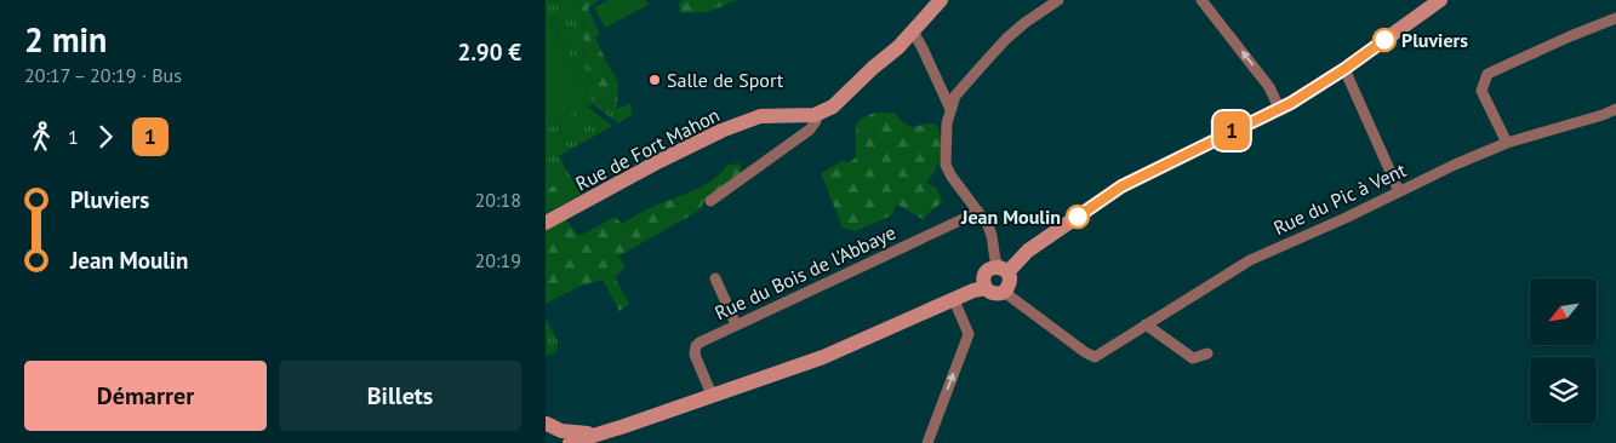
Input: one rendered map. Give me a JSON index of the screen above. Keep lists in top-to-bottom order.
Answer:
{
  "streets": {
    "street": ["Rue de Fort Mahon", "Rue du Pic à Vent", "Rue du Bois de l'Abbaye"]
  },
  "places": ["Pluviers", "Salle de Sport", "Jean Moulin"],
  "lines": ["bus line 1"],
  "north": "bottom left",
  "page": {
    "heading": ["2 min", "20:17 – 20:19 · Bus", "2.90 €"],
    "on_map": "1",
    "legs": ["1", "1"],
    "list": [
      {
        "name": "Pluviers",
        "value": "20:18"
      },
      {
        "name": "Jean Moulin",
        "value": "20:19"
      }
    ],
    "buttons": ["Démarrer", "Billets"]
  }
}
